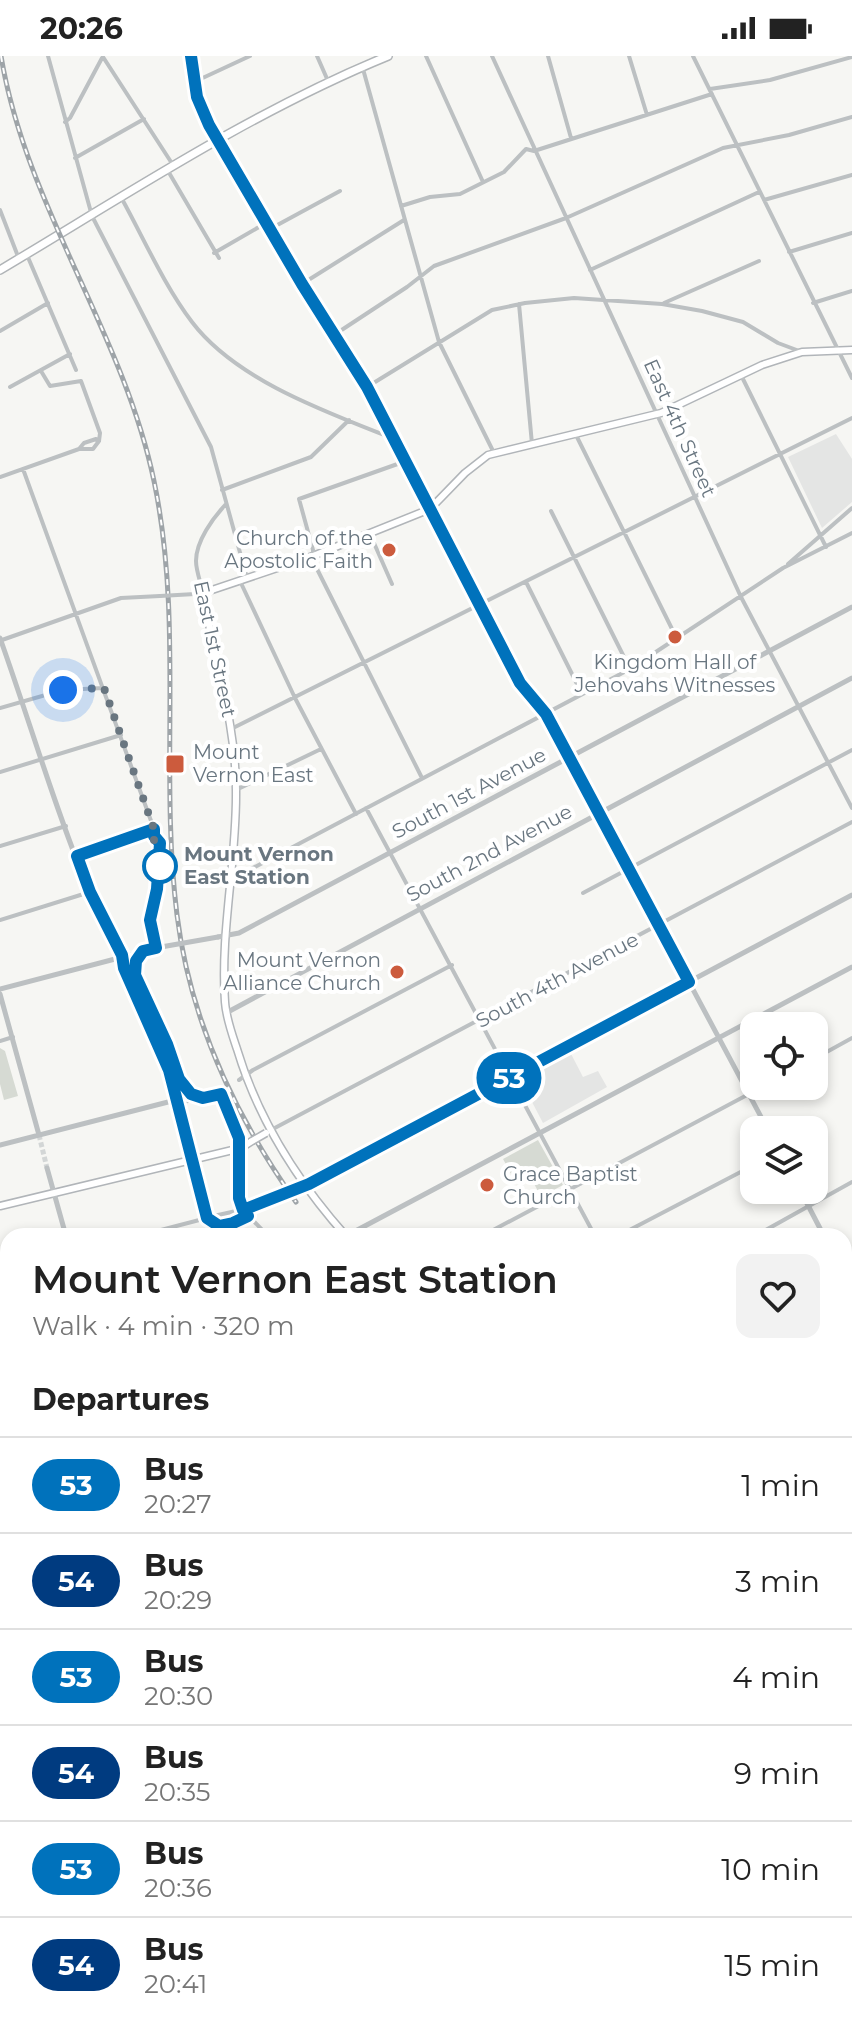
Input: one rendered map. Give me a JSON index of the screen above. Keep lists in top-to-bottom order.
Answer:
{
  "streets": {
    "main road": ["East 1st Street"],
    "street": [
      "East 4th Street",
      "South 1st Avenue",
      "South 2nd Avenue",
      "South 4th Avenue"
    ]
  },
  "crossings": [
    ["East 4th Street", "South 1st Avenue"],
    ["East 4th Street", "South 2nd Avenue"],
    ["East 1st Street", "South 1st Avenue"],
    ["East 1st Street", "South 2nd Avenue"],
    ["East 1st Street", "South 4th Avenue"]
  ],
  "places": {
    "other": [
      "Church of the Apostolic Faith",
      "Kingdom Hall of Jehovahs Witnesses",
      "Mount Vernon East Station",
      "Mount Vernon Alliance Church",
      "Grace Baptist Church"
    ],
    "transit": ["Mount Vernon East"]
  },
  "lines": ["bus line 53"],
  "page": {
    "status": "20:26",
    "on_map": "53",
    "heading": [
      ["Mount Vernon East Station", "Walk · 4 min · 320 m"],
      "Departures"
    ],
    "list": [
      {
        "mark": "53",
        "name": "Bus",
        "note": "20:27",
        "value": "1 min"
      },
      {
        "mark": "54",
        "name": "Bus",
        "note": "20:29",
        "value": "3 min"
      },
      {
        "mark": "53",
        "name": "Bus",
        "note": "20:30",
        "value": "4 min"
      },
      {
        "mark": "54",
        "name": "Bus",
        "note": "20:35",
        "value": "9 min"
      },
      {
        "mark": "53",
        "name": "Bus",
        "note": "20:36",
        "value": "10 min"
      },
      {
        "mark": "54",
        "name": "Bus",
        "note": "20:41",
        "value": "15 min"
      }
    ]
  }
}
